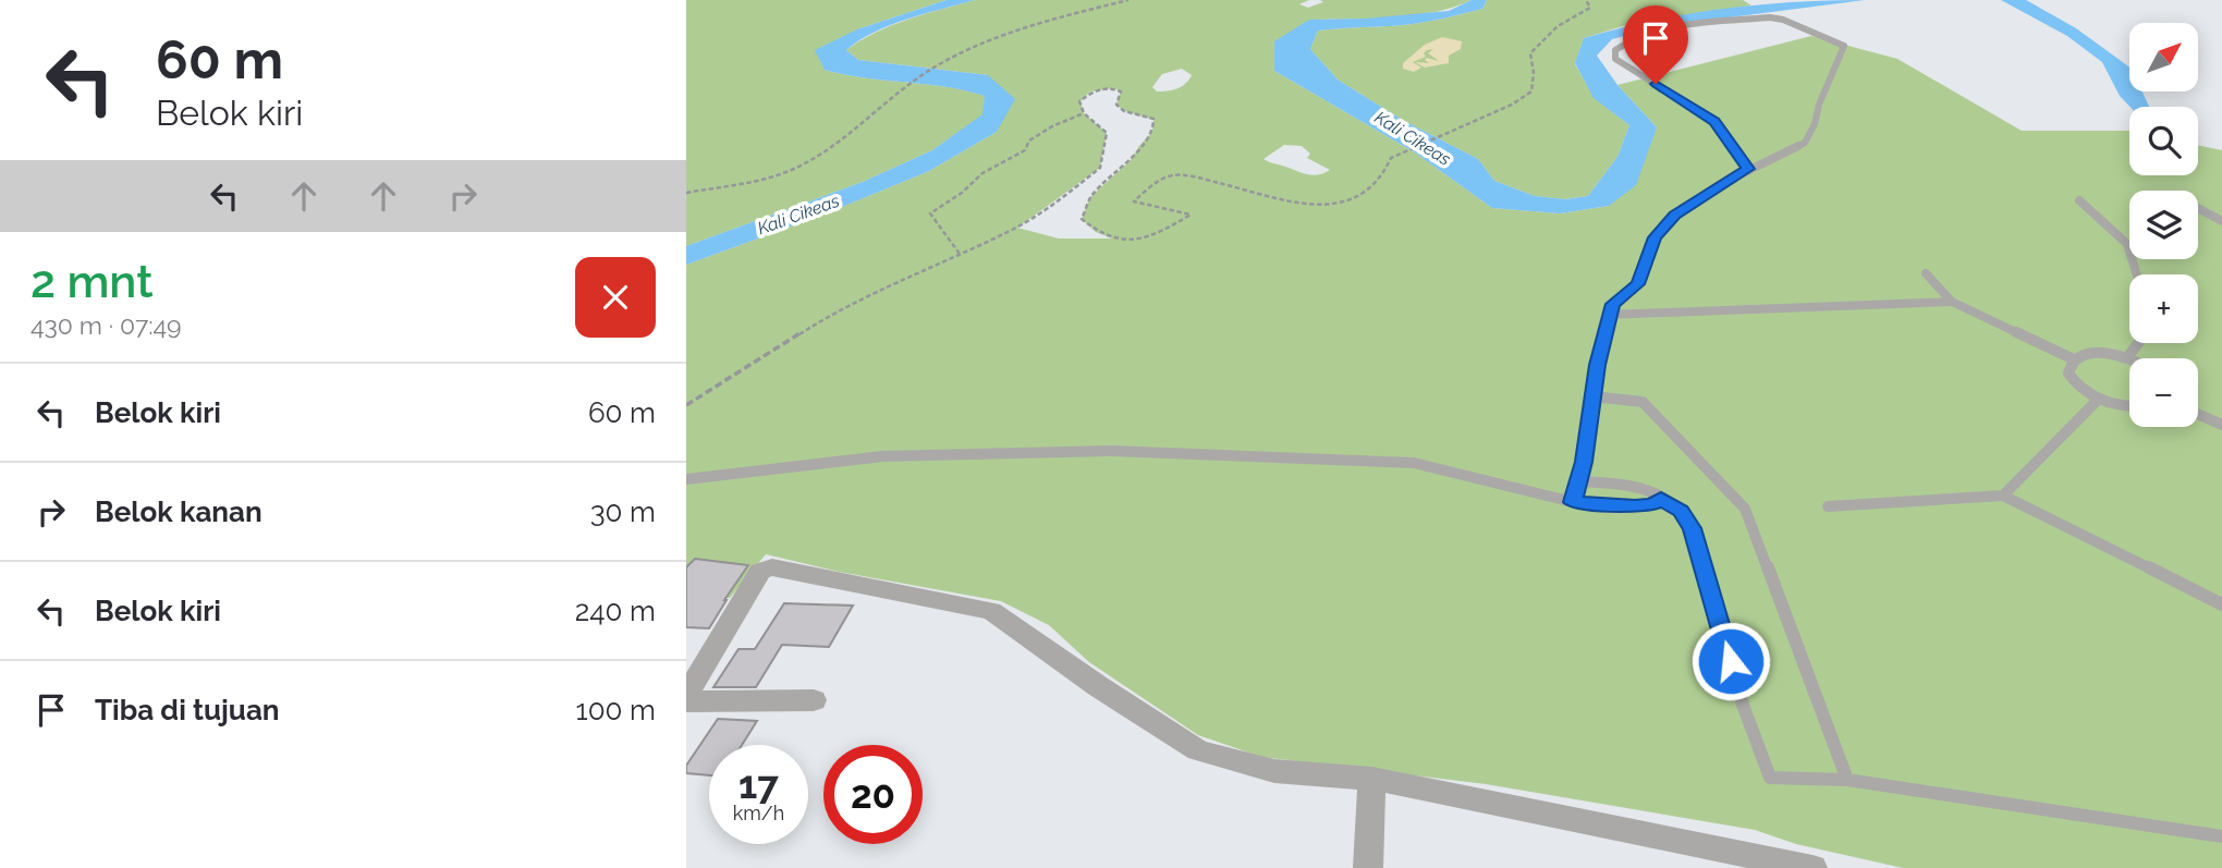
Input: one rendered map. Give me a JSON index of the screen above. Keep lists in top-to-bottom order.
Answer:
{
  "water": ["Kali Cikeas"],
  "north": "top right",
  "page": {
    "turn": ["60 m", "Belok kiri"],
    "map_buttons": ["+", "−"],
    "heading": ["2 mnt", "430 m · 07:49"],
    "list": [
      {
        "name": "Belok kiri",
        "value": "60 m"
      },
      {
        "name": "Belok kanan",
        "value": "30 m"
      },
      {
        "name": "Belok kiri",
        "value": "240 m"
      },
      {
        "name": "Tiba di tujuan",
        "value": "100 m"
      }
    ],
    "speed": "17 km/h",
    "limit": "20"
  }
}
